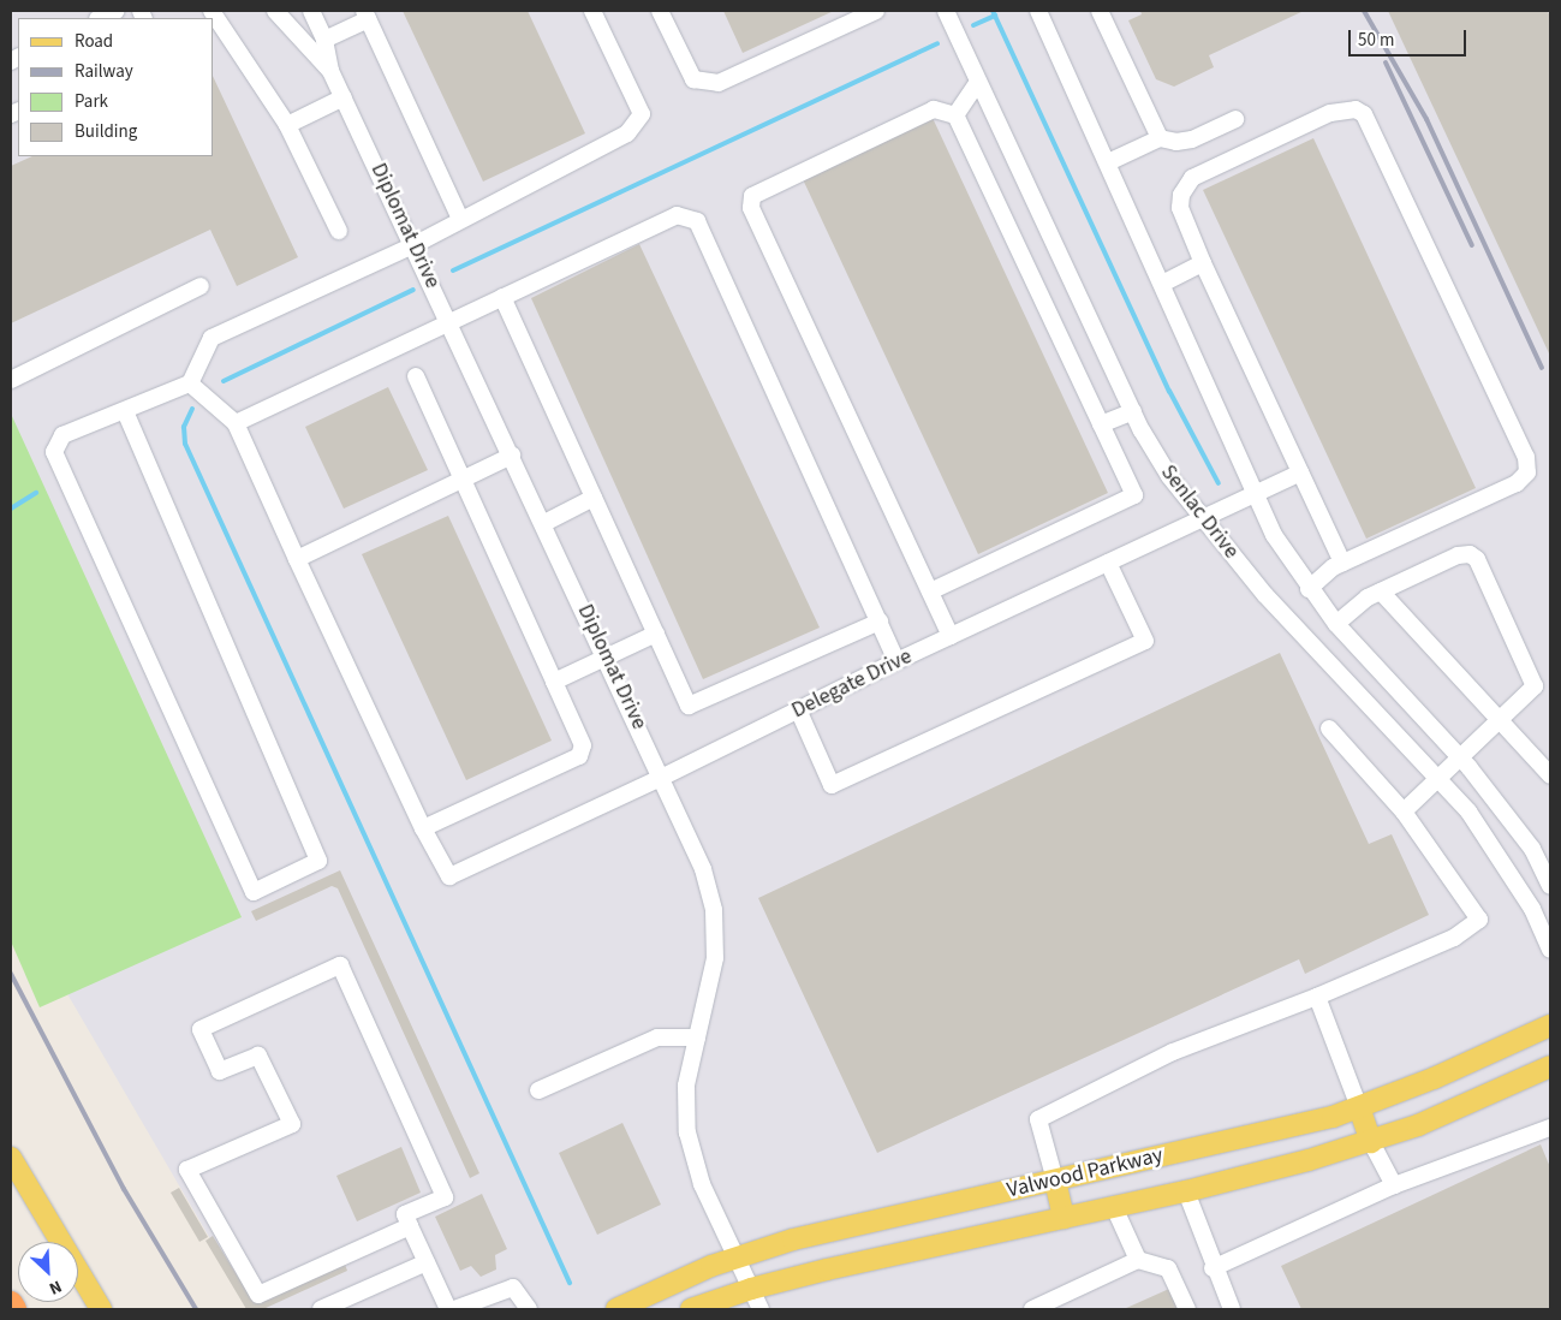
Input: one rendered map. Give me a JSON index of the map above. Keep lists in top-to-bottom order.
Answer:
{
  "streets": {
    "main road": ["Valwood Parkway"],
    "street": ["Diplomat Drive", "Senlac Drive", "Delegate Drive"]
  },
  "crossings": [
    ["Diplomat Drive", "Delegate Drive"],
    ["Diplomat Drive", "Valwood Parkway"],
    ["Senlac Drive", "Delegate Drive"]
  ],
  "legend": [
    "Road",
    "Railway",
    "Park",
    "Building"
  ],
  "scale_bar": "50 m",
  "north": "bottom right"
}
